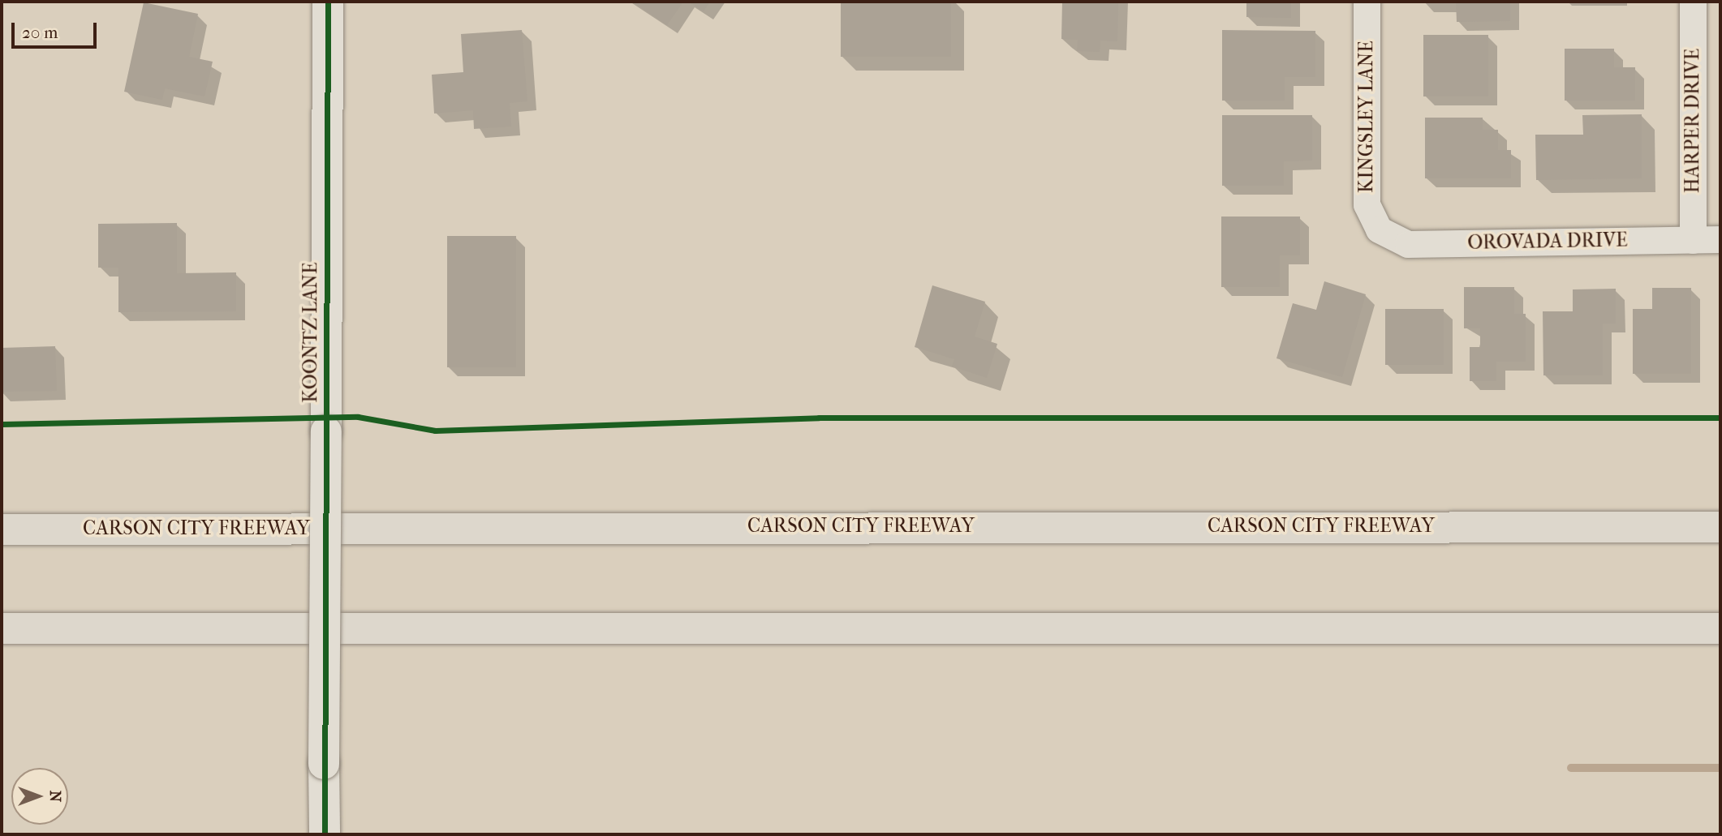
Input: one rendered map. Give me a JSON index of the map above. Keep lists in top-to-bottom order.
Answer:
{
  "streets": {
    "highway": ["CARSON CITY FREEWAY"],
    "street": [
      "KINGSLEY LANE",
      "HARPER DRIVE",
      "OROVADA DRIVE",
      "KOONTZ LANE"
    ]
  },
  "crossings": [
    ["KINGSLEY LANE", "OROVADA DRIVE"],
    ["HARPER DRIVE", "OROVADA DRIVE"]
  ],
  "scale_bar": "20 m",
  "north": "right"
}
